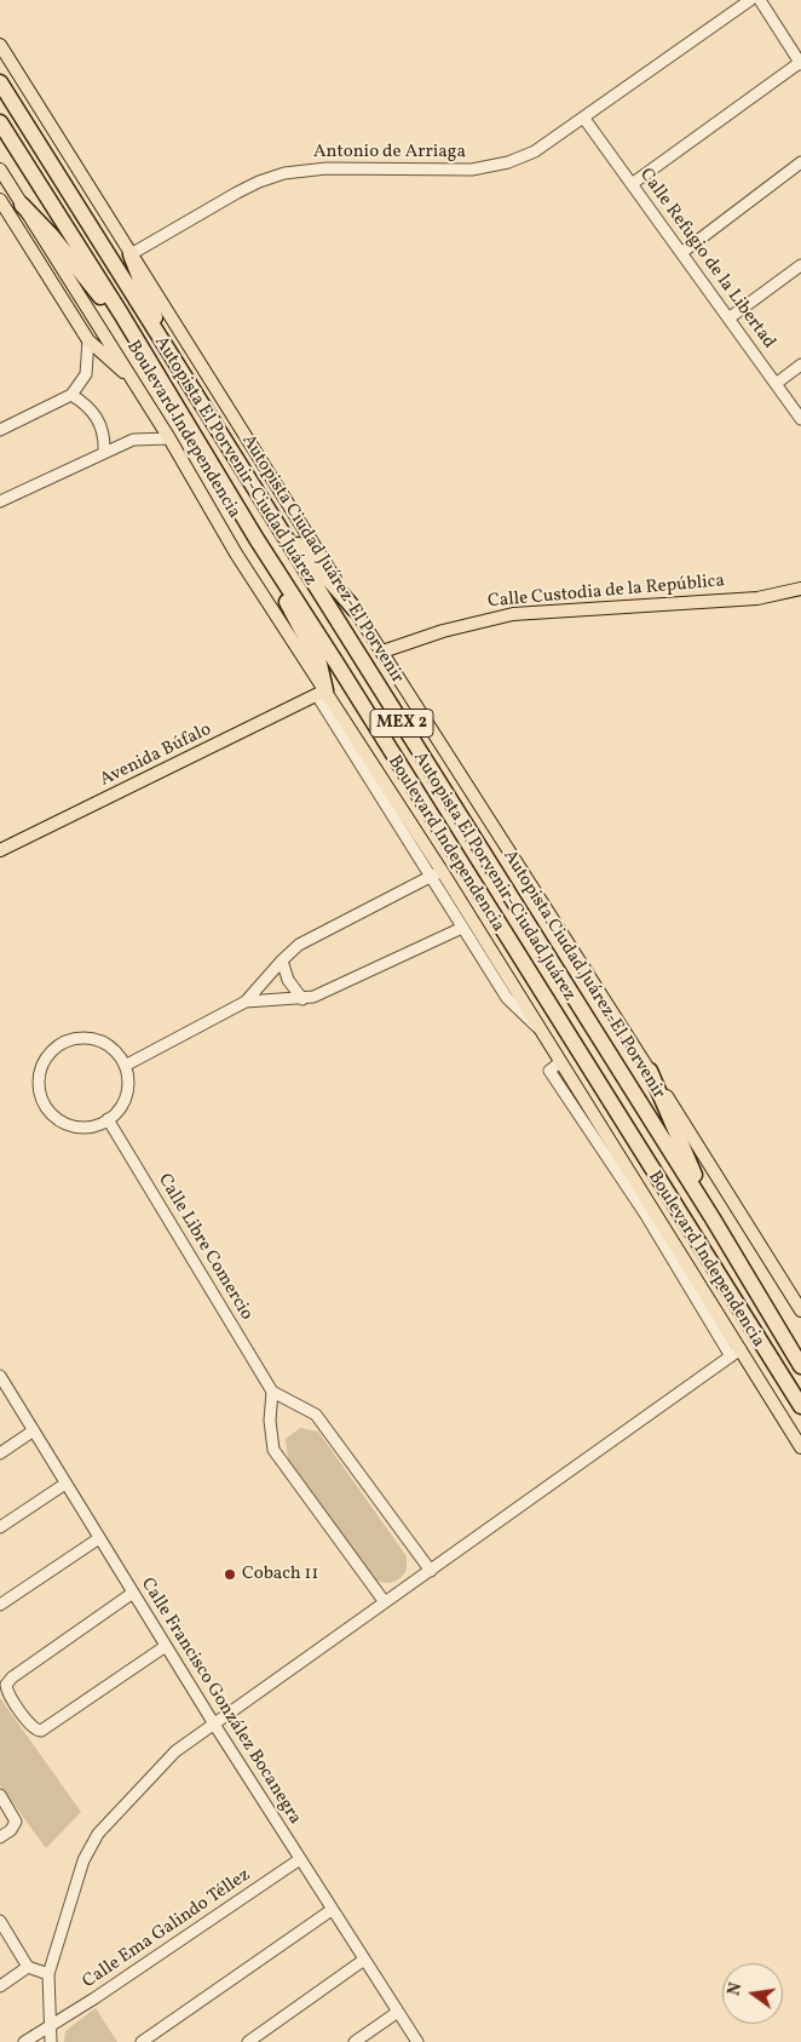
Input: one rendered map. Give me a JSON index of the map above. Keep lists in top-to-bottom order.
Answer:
{
  "streets": {
    "highway": ["Autopista El Porvenir-Ciudad Juárez", "Autopista Ciudad Juárez-El Porvenir", "MEX 2"],
    "main road": ["Boulevard Independencia", "Calle Custodia de la República", "Avenida Búfalo"],
    "street": [
      "Antonio de Arriaga",
      "Calle Refugio de la Libertad",
      "Calle Libre Comercio",
      "Calle Francisco González Bocanegra",
      "Calle Ema Galindo Téllez"
    ]
  },
  "crossings": [
    ["Antonio de Arriaga", "Calle Refugio de la Libertad"],
    ["Boulevard Independencia", "Avenida Búfalo"],
    ["Calle Francisco González Bocanegra", "Calle Ema Galindo Téllez"]
  ],
  "places": ["Cobach 11"],
  "north": "left"
}
